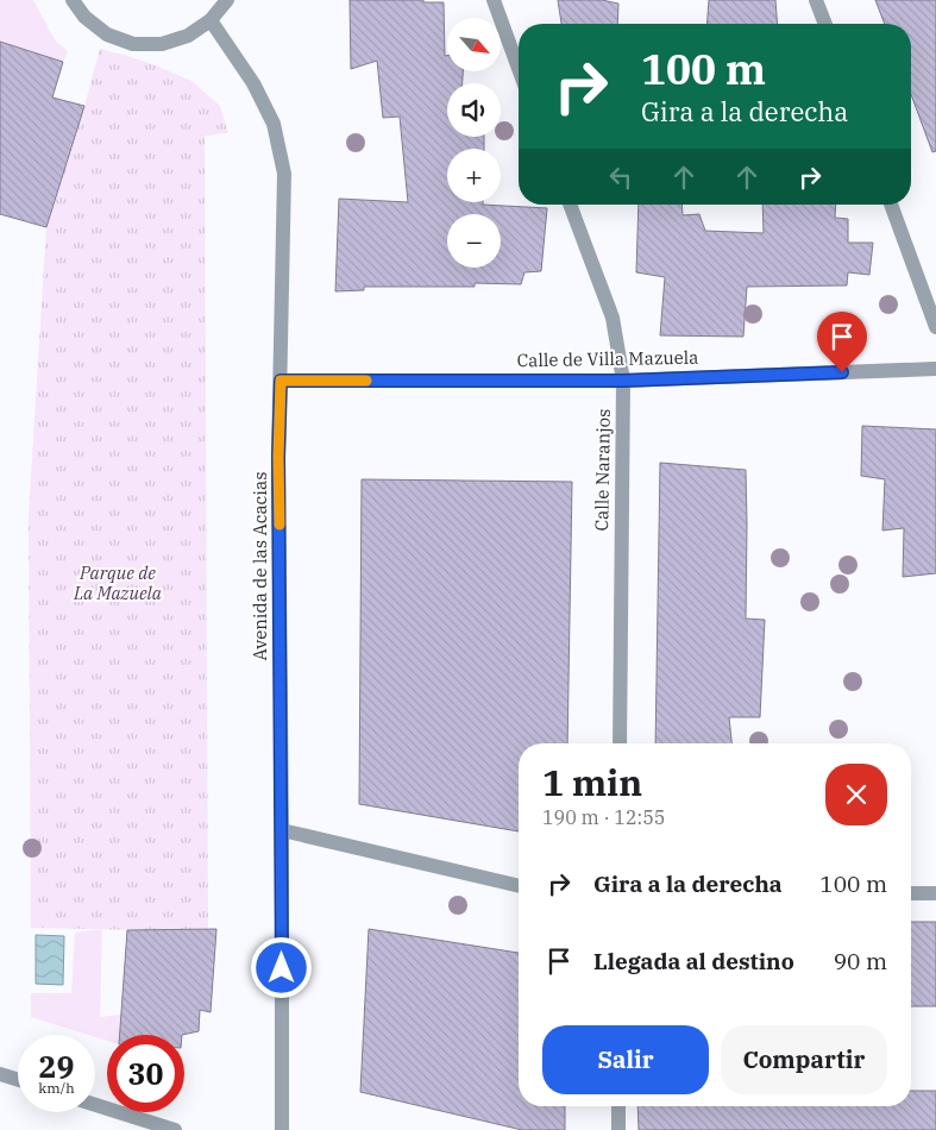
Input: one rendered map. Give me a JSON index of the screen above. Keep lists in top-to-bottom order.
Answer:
{
  "streets": {
    "street": ["Calle de Villa Mazuela", "Calle Naranjos", "Avenida de las Acacias"]
  },
  "crossings": [
    ["Calle de Villa Mazuela", "Calle Naranjos"],
    ["Calle de Villa Mazuela", "Avenida de las Acacias"]
  ],
  "parks": ["Parque de La Mazuela"],
  "north": "bottom right",
  "page": {
    "map_buttons": ["+", "−"],
    "turn": ["100 m", "Gira a la derecha"],
    "heading": ["1 min", "190 m · 12:55"],
    "list": [
      {
        "name": "Gira a la derecha",
        "value": "100 m"
      },
      {
        "name": "Llegada al destino",
        "value": "90 m"
      }
    ],
    "buttons": ["Salir", "Compartir"],
    "speed": "29 km/h",
    "limit": "30"
  }
}
